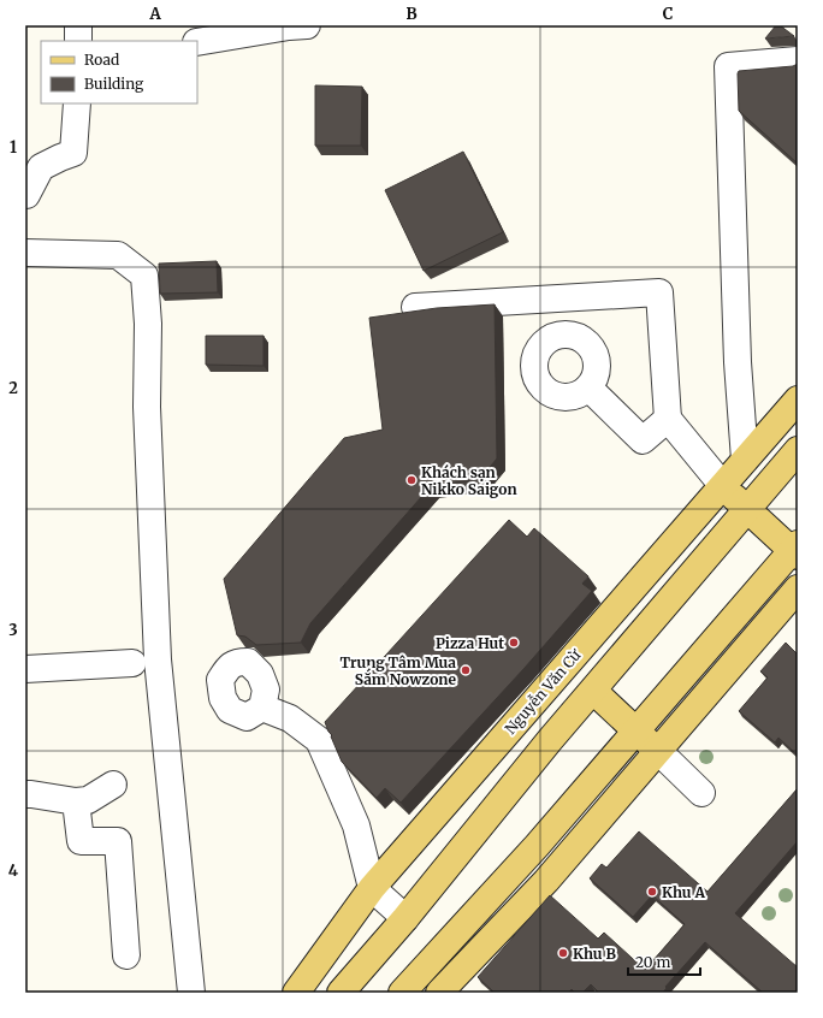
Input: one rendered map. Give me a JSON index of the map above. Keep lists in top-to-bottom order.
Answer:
{
  "streets": {
    "main road": ["Nguyễn Văn Cừ"]
  },
  "places": [
    "Khách sạn Nikko Saigon",
    "Pizza Hut",
    "Trung Tâm Mua Sắm Nowzone",
    "Khu A",
    "Khu B"
  ],
  "legend": ["Road", "Building"],
  "scale_bar": "20 m",
  "grid": {
    "columns": ["A", "B", "C"],
    "rows": [
      "1",
      "2",
      "3",
      "4"
    ]
  }
}
